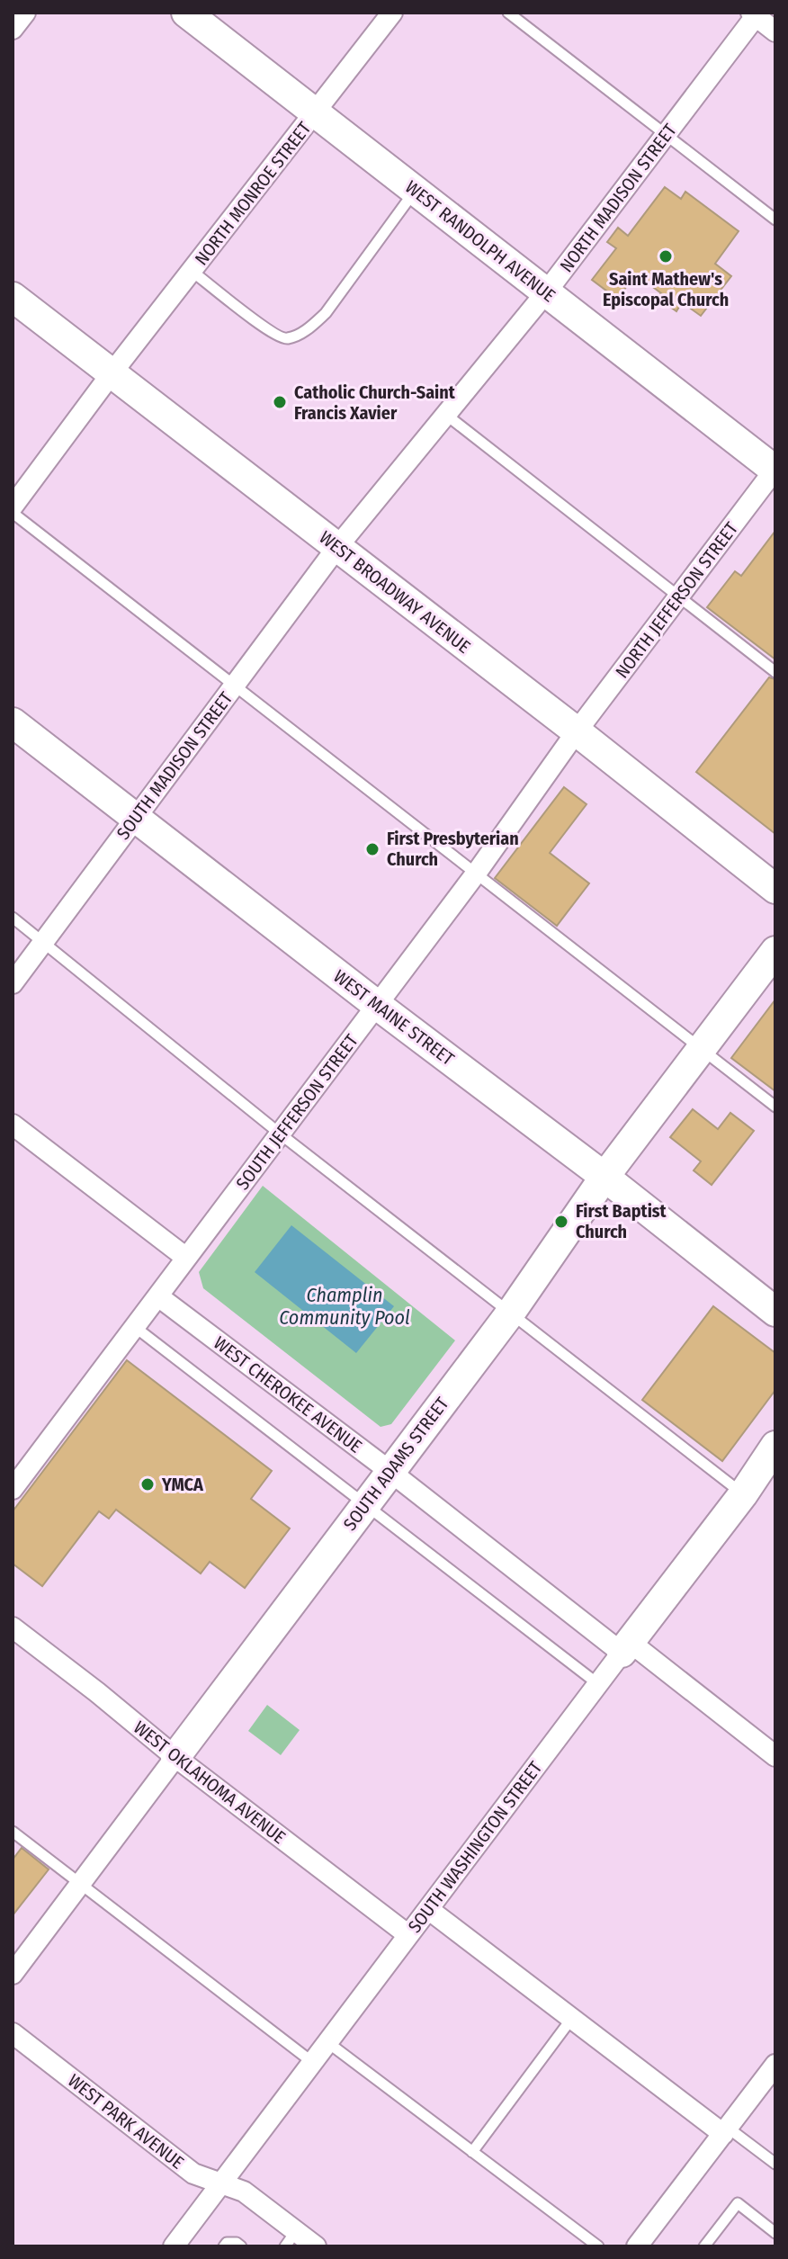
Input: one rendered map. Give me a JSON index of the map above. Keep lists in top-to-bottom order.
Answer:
{
  "streets": {
    "main road": [
      "WEST RANDOLPH AVENUE",
      "WEST BROADWAY AVENUE",
      "WEST MAINE STREET",
      "SOUTH ADAMS STREET",
      "SOUTH WASHINGTON STREET"
    ],
    "street": [
      "NORTH MONROE STREET",
      "NORTH MADISON STREET",
      "NORTH JEFFERSON STREET",
      "SOUTH MADISON STREET",
      "SOUTH JEFFERSON STREET",
      "WEST CHEROKEE AVENUE",
      "WEST OKLAHOMA AVENUE",
      "WEST PARK AVENUE"
    ]
  },
  "crossings": [
    ["NORTH MONROE STREET", "WEST RANDOLPH AVENUE"],
    ["NORTH MONROE STREET", "WEST BROADWAY AVENUE"],
    ["NORTH MADISON STREET", "WEST RANDOLPH AVENUE"],
    ["NORTH MADISON STREET", "WEST BROADWAY AVENUE"],
    ["NORTH MADISON STREET", "SOUTH MADISON STREET"],
    ["WEST RANDOLPH AVENUE", "NORTH JEFFERSON STREET"],
    ["WEST BROADWAY AVENUE", "NORTH JEFFERSON STREET"],
    ["WEST BROADWAY AVENUE", "SOUTH MADISON STREET"],
    ["WEST BROADWAY AVENUE", "SOUTH JEFFERSON STREET"],
    ["NORTH JEFFERSON STREET", "SOUTH JEFFERSON STREET"],
    ["SOUTH MADISON STREET", "WEST MAINE STREET"],
    ["WEST MAINE STREET", "SOUTH JEFFERSON STREET"],
    ["WEST MAINE STREET", "SOUTH ADAMS STREET"],
    ["SOUTH JEFFERSON STREET", "WEST CHEROKEE AVENUE"],
    ["WEST CHEROKEE AVENUE", "SOUTH ADAMS STREET"],
    ["WEST CHEROKEE AVENUE", "SOUTH WASHINGTON STREET"],
    ["SOUTH ADAMS STREET", "WEST OKLAHOMA AVENUE"],
    ["WEST OKLAHOMA AVENUE", "SOUTH WASHINGTON STREET"],
    ["SOUTH WASHINGTON STREET", "WEST PARK AVENUE"]
  ],
  "water": ["Champlin Community Pool"],
  "places": [
    "Saint Mathew's Episcopal Church",
    "Catholic Church-Saint Francis Xavier",
    "First Presbyterian Church",
    "First Baptist Church",
    "YMCA"
  ]
}
